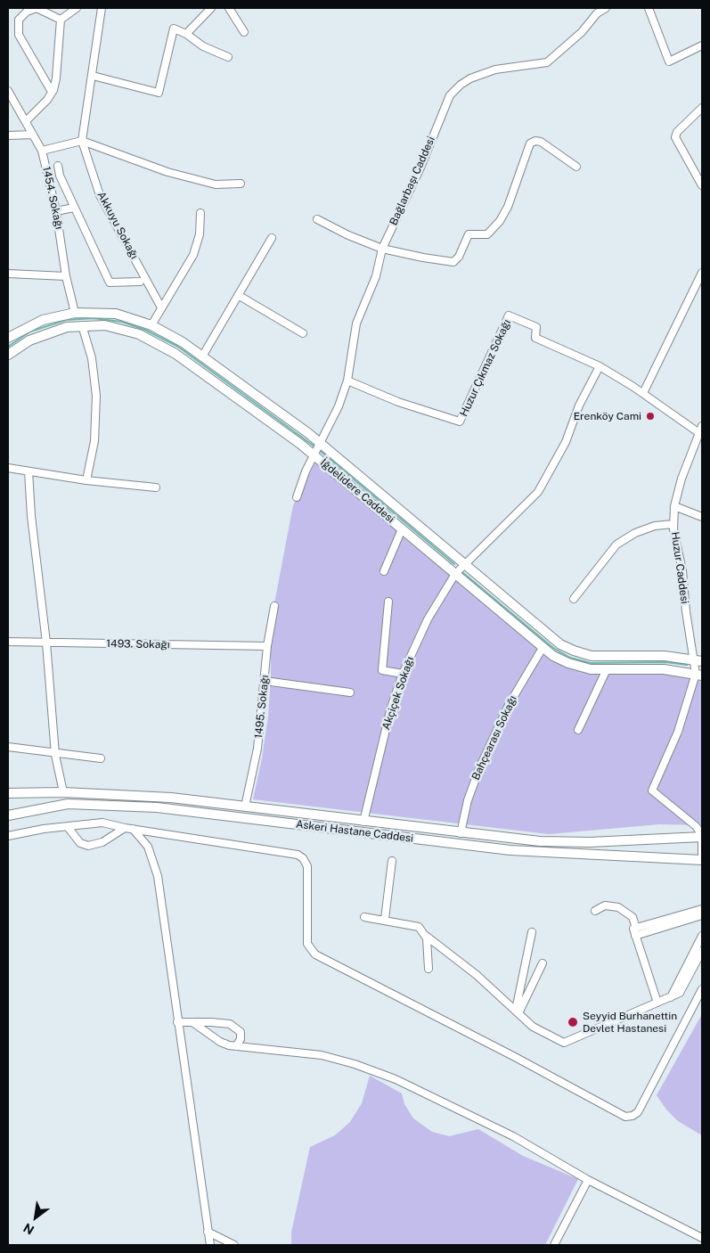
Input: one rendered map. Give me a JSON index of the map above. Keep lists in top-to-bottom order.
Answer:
{
  "streets": {
    "street": [
      "Bağlarbaşı Caddesi",
      "1454. Sokağı",
      "Akkuyu Sokağı",
      "Huzur Çıkmaz Sokağı",
      "İğdelidere Caddesi",
      "Huzur Caddesi",
      "1493. Sokağı",
      "Akçiçek Sokağı",
      "1495. Sokağı",
      "Bahçearası Sokağı",
      "Askeri Hastane Caddesi"
    ]
  },
  "crossings": [
    ["Bağlarbaşı Caddesi", "Huzur Çıkmaz Sokağı"],
    ["Bağlarbaşı Caddesi", "İğdelidere Caddesi"],
    ["1454. Sokağı", "İğdelidere Caddesi"],
    ["Huzur Çıkmaz Sokağı", "Huzur Caddesi"],
    ["Huzur Çıkmaz Sokağı", "Akçiçek Sokağı"],
    ["İğdelidere Caddesi", "Huzur Caddesi"],
    ["İğdelidere Caddesi", "Akçiçek Sokağı"],
    ["İğdelidere Caddesi", "Bahçearası Sokağı"],
    ["1493. Sokağı", "1495. Sokağı"],
    ["Akçiçek Sokağı", "Askeri Hastane Caddesi"],
    ["1495. Sokağı", "Askeri Hastane Caddesi"],
    ["Bahçearası Sokağı", "Askeri Hastane Caddesi"]
  ],
  "places": ["Erenköy Cami", "Seyyid Burhanettin Devlet Hastanesi"],
  "north": "bottom left"
}
